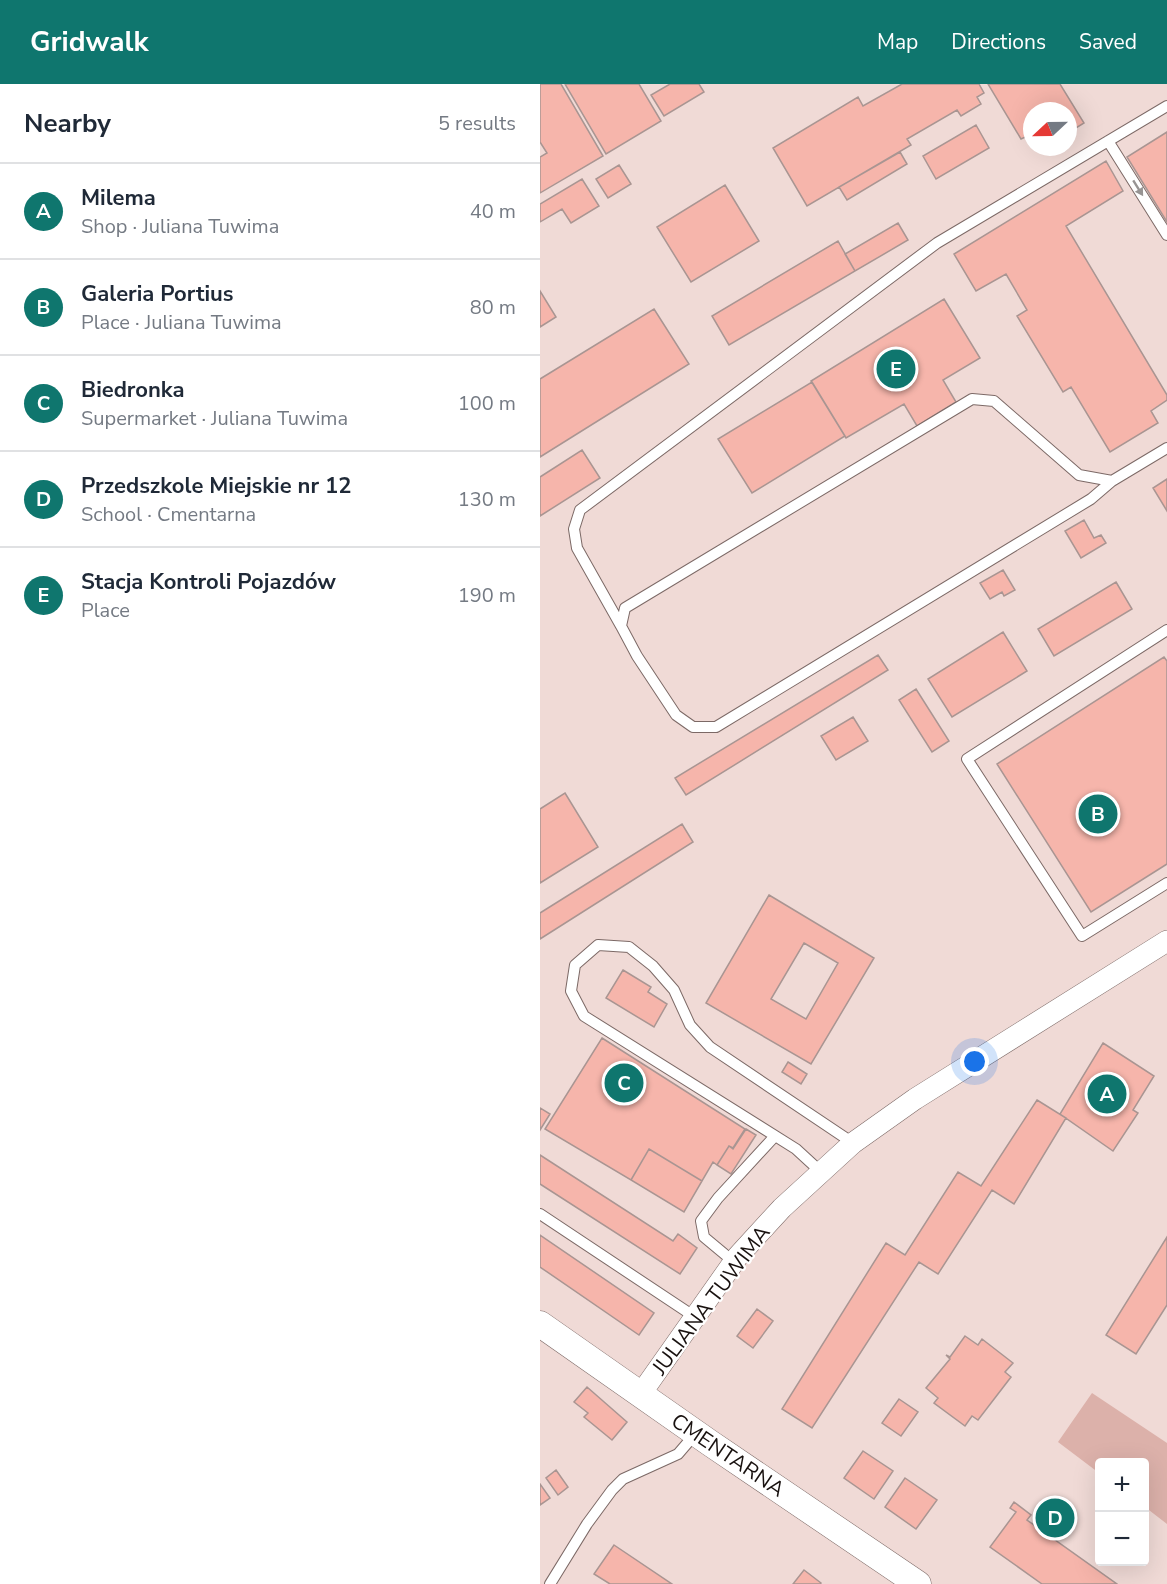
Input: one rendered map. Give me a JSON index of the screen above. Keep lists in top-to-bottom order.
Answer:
{
  "streets": {
    "street": ["JULIANA TUWIMA", "CMENTARNA"]
  },
  "crossings": [
    ["JULIANA TUWIMA", "CMENTARNA"]
  ],
  "north": "left",
  "page": {
    "header": "Gridwalk",
    "nav": ["Map", "Directions", "Saved"],
    "heading": ["Nearby", "5 results"],
    "list": [
      {
        "mark": "A",
        "name": "Milema",
        "note": "Shop · Juliana Tuwima",
        "value": "40 m"
      },
      {
        "mark": "B",
        "name": "Galeria Portius",
        "note": "Place · Juliana Tuwima",
        "value": "80 m"
      },
      {
        "mark": "C",
        "name": "Biedronka",
        "note": "Supermarket · Juliana Tuwima",
        "value": "100 m"
      },
      {
        "mark": "D",
        "name": "Przedszkole Miejskie nr 12",
        "note": "School · Cmentarna",
        "value": "130 m"
      },
      {
        "mark": "E",
        "name": "Stacja Kontroli Pojazdów",
        "note": "Place",
        "value": "190 m"
      }
    ],
    "pins": [
      "E",
      "B",
      "C",
      "A",
      "D"
    ],
    "map_buttons": ["+", "−"]
  }
}
